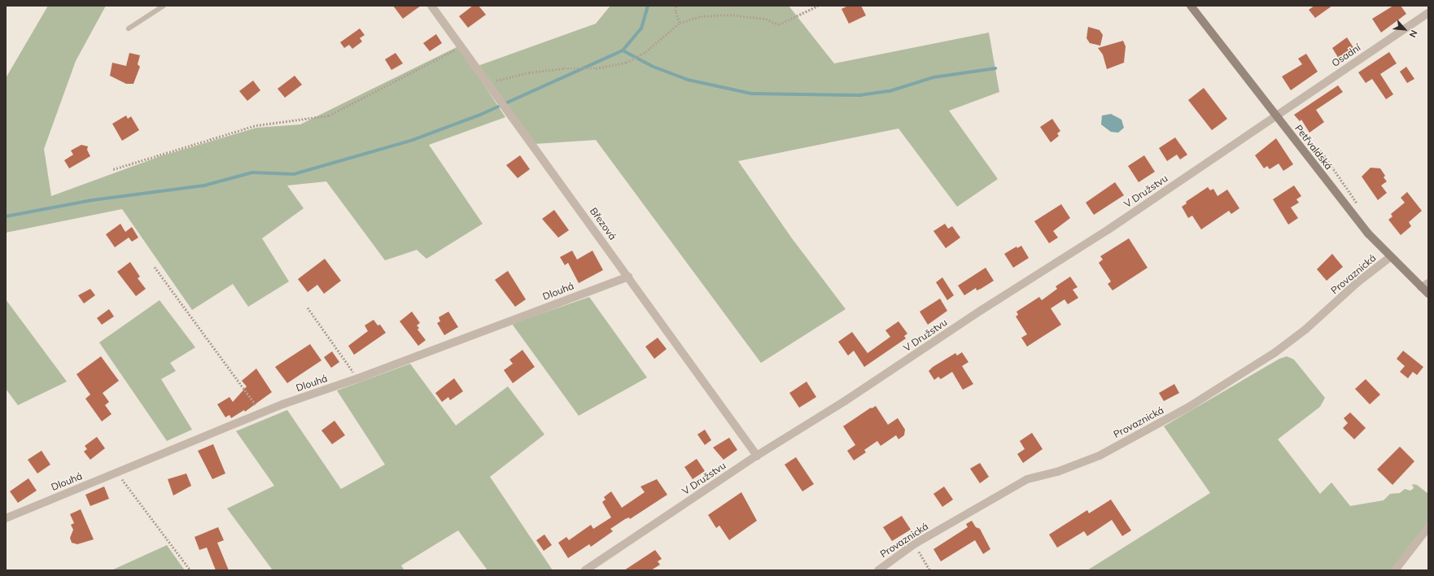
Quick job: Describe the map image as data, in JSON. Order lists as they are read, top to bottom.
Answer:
{
  "streets": {
    "main road": ["Petřvaldská"],
    "street": [
      "Osadní",
      "V Družstvu",
      "Březová",
      "Provaznická",
      "Dlouhá"
    ]
  },
  "crossings": [
    ["Osadní", "Petřvaldská"],
    ["Osadní", "V Družstvu"],
    ["Petřvaldská", "V Družstvu"],
    ["Petřvaldská", "Provaznická"],
    ["V Družstvu", "Březová"],
    ["Březová", "Dlouhá"]
  ],
  "north": "bottom right"
}
